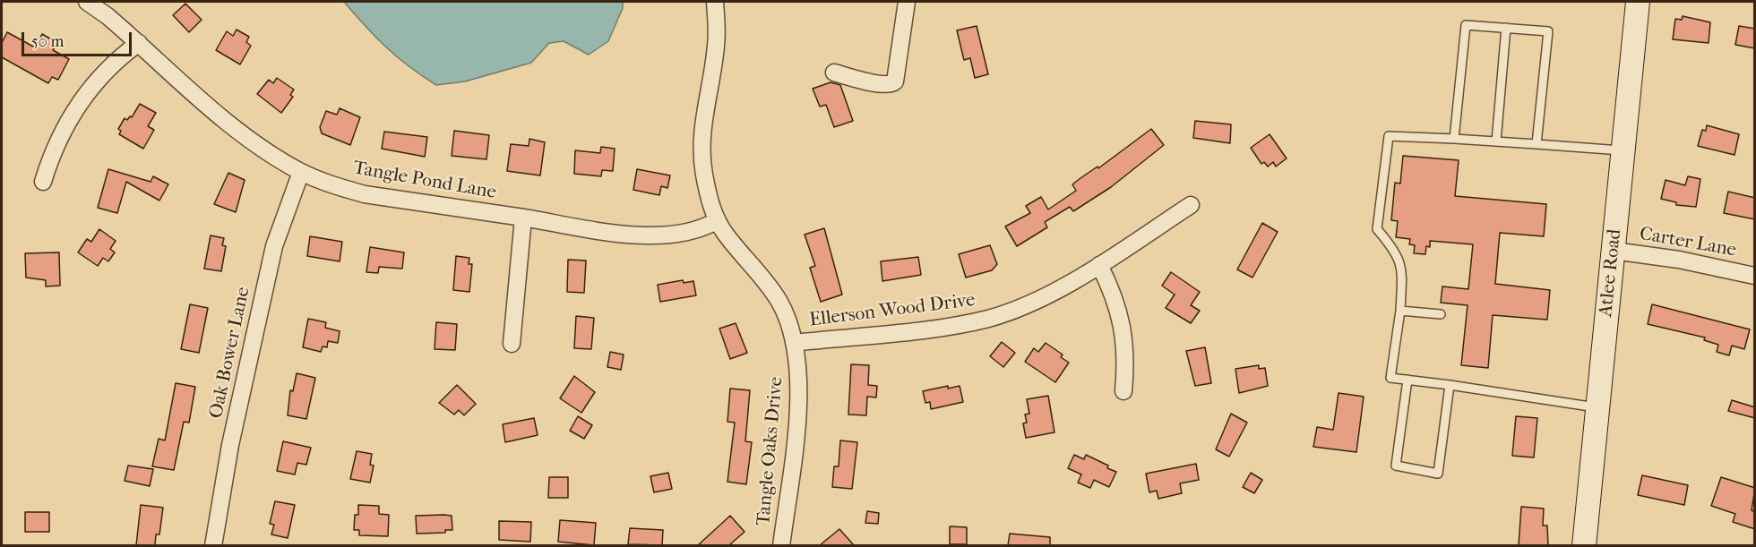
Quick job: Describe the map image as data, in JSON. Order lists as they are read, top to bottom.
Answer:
{
  "streets": {
    "main road": ["Atlee Road"],
    "street": [
      "Tangle Pond Lane",
      "Carter Lane",
      "Ellerson Wood Drive",
      "Oak Bower Lane",
      "Tangle Oaks Drive"
    ]
  },
  "crossings": [
    ["Tangle Pond Lane", "Oak Bower Lane"],
    ["Tangle Pond Lane", "Tangle Oaks Drive"],
    ["Carter Lane", "Atlee Road"],
    ["Ellerson Wood Drive", "Tangle Oaks Drive"]
  ],
  "scale_bar": "50 m"
}
